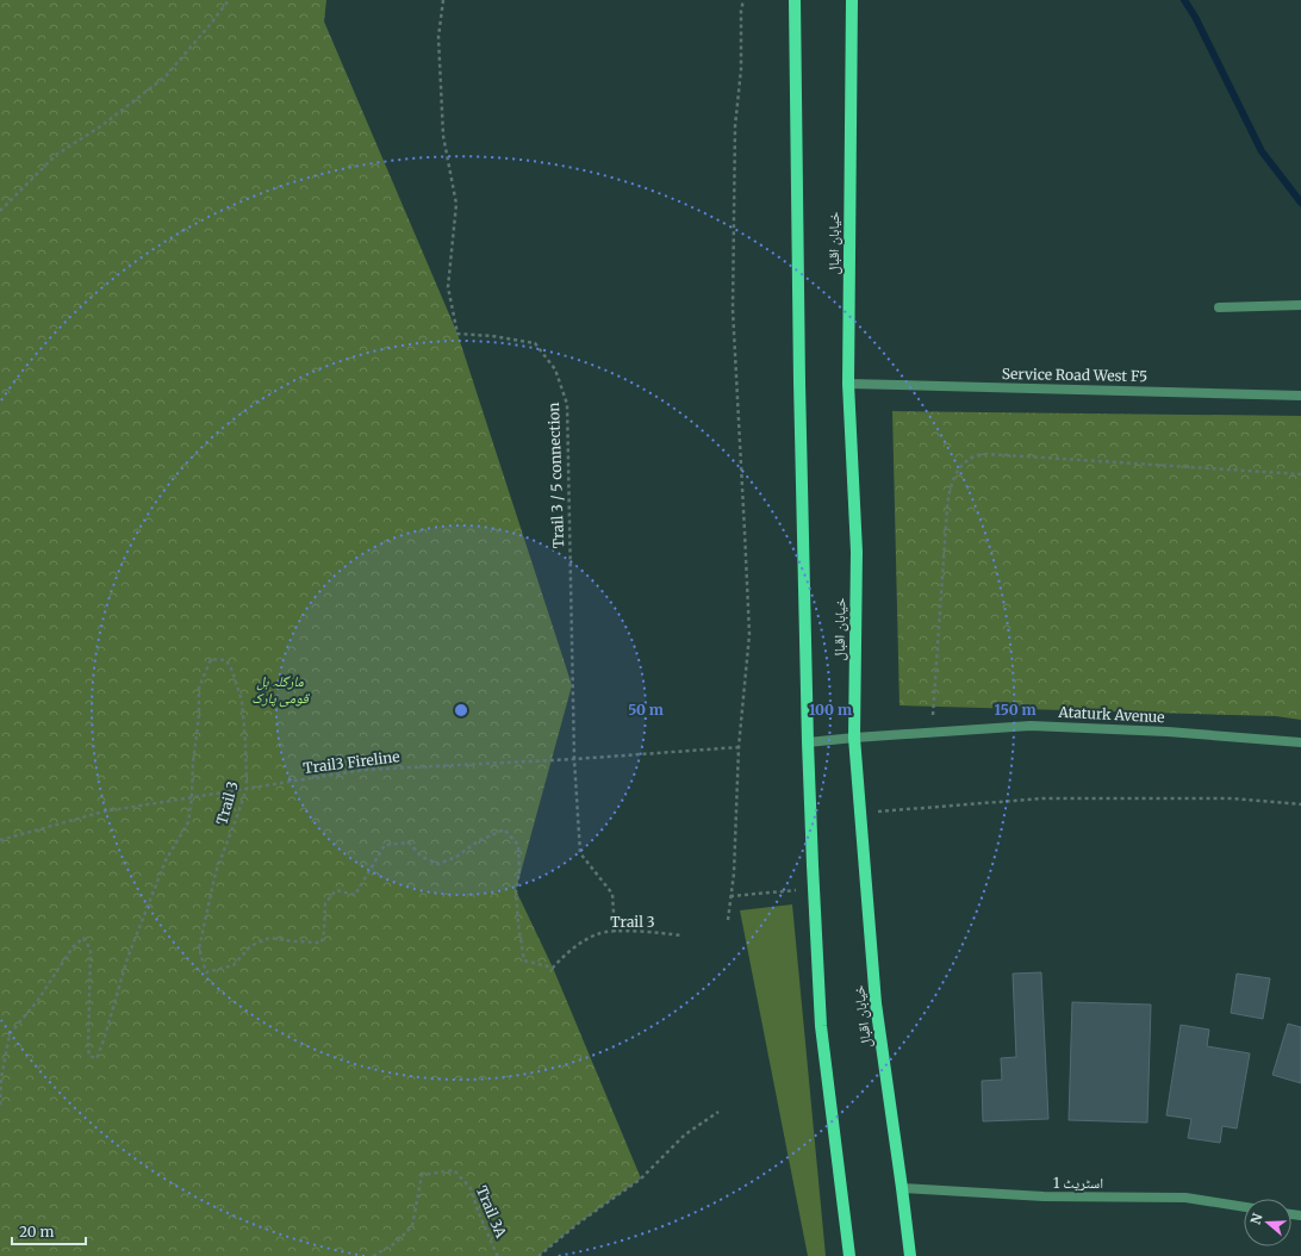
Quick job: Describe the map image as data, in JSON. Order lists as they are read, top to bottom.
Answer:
{
  "streets": {
    "main road": ["خیابان اقبال"],
    "street": ["Service Road West F5", "Ataturk Avenue", "اسٹریٹ 1"],
    "path": [
      "Trail 3 / 5 connection",
      "Trail3 Fireline",
      "Trail 3",
      "Trail 3A"
    ]
  },
  "crossings": [
    ["خیابان اقبال", "Service Road West F5"],
    ["خیابان اقبال", "Ataturk Avenue"],
    ["خیابان اقبال", "اسٹریٹ 1"],
    ["Trail 3 / 5 connection", "Trail3 Fireline"],
    ["Trail 3 / 5 connection", "Trail 3"],
    ["Trail3 Fireline", "Trail 3"]
  ],
  "parks": ["مارگلہ ہل قومی پارک"],
  "scale_bar": "20 m",
  "north": "left",
  "rings": ["50 m", "100 m", "150 m"]
}
